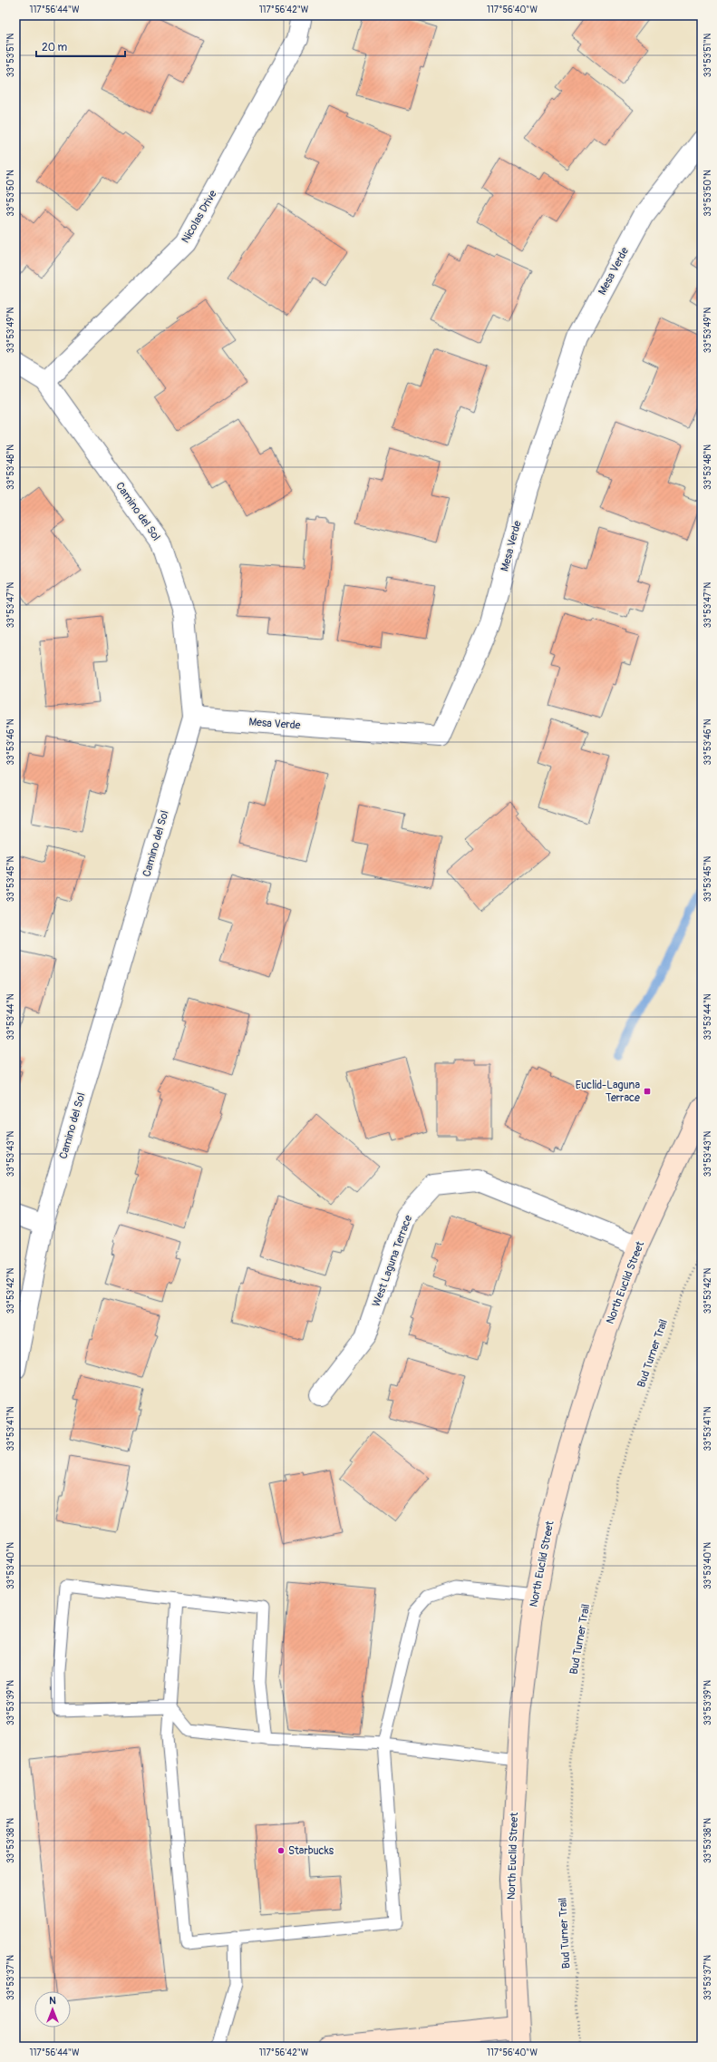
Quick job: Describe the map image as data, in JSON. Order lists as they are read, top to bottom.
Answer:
{
  "streets": {
    "main road": ["North Euclid Street"],
    "street": [
      "Nicolas Drive",
      "Mesa Verde",
      "Camino del Sol",
      "West Laguna Terrace"
    ],
    "path": ["Bud Turner Trail"]
  },
  "crossings": [
    ["Nicolas Drive", "Camino del Sol"],
    ["Mesa Verde", "Camino del Sol"],
    ["West Laguna Terrace", "North Euclid Street"]
  ],
  "places": {
    "transit": ["Euclid-Laguna Terrace"],
    "other": ["Starbucks"]
  },
  "scale_bar": "20 m",
  "north": "top",
  "coordinates": [
    "117°56'44\"W",
    "117°56'42\"W",
    "117°56'40\"W",
    "33°53'51\"N",
    "33°53'50\"N",
    "33°53'49\"N",
    "33°53'48\"N",
    "33°53'47\"N",
    "33°53'46\"N",
    "33°53'45\"N",
    "33°53'44\"N",
    "33°53'43\"N",
    "33°53'42\"N",
    "33°53'41\"N",
    "33°53'40\"N",
    "33°53'39\"N",
    "33°53'38\"N",
    "33°53'37\"N"
  ]
}
